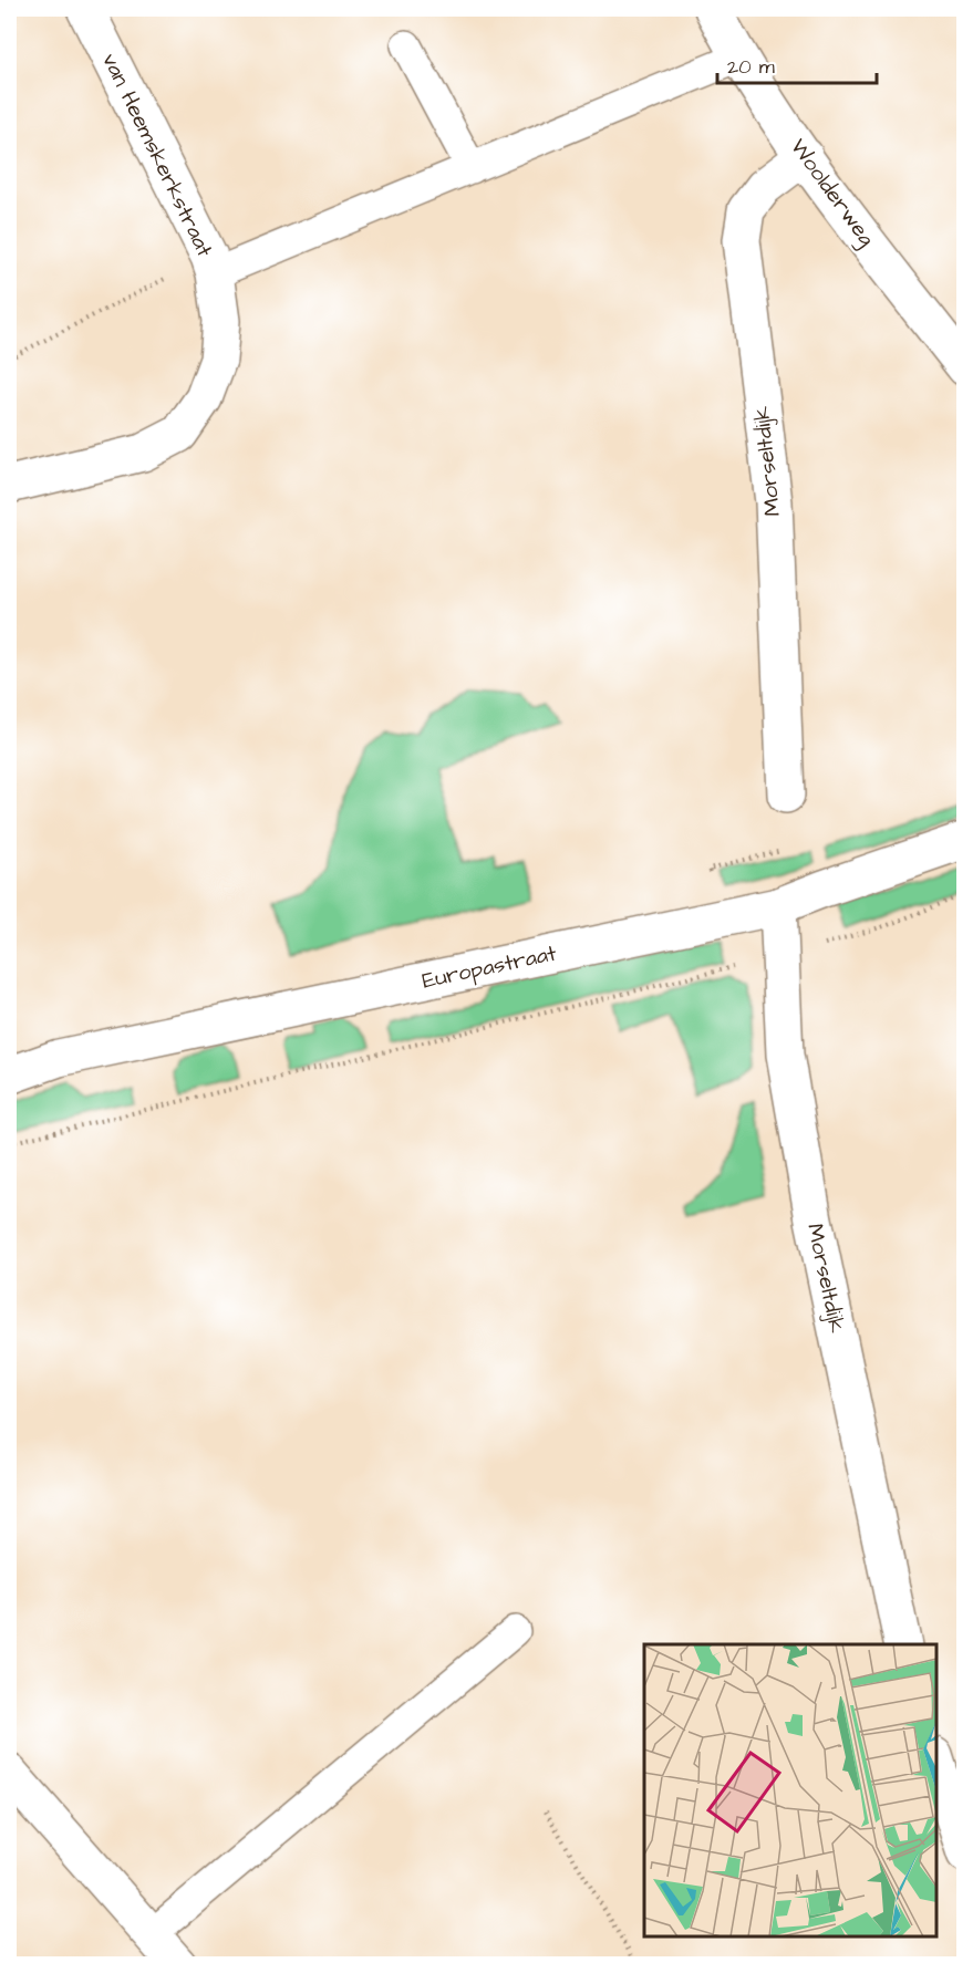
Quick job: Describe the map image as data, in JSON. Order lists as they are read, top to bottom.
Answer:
{
  "streets": {
    "street": [
      "van Heemskerkstraat",
      "Woolderweg",
      "Morseltdijk",
      "Europastraat"
    ]
  },
  "crossings": [
    ["Woolderweg", "Morseltdijk"],
    ["Morseltdijk", "Europastraat"]
  ],
  "scale_bar": "20 m"
}
